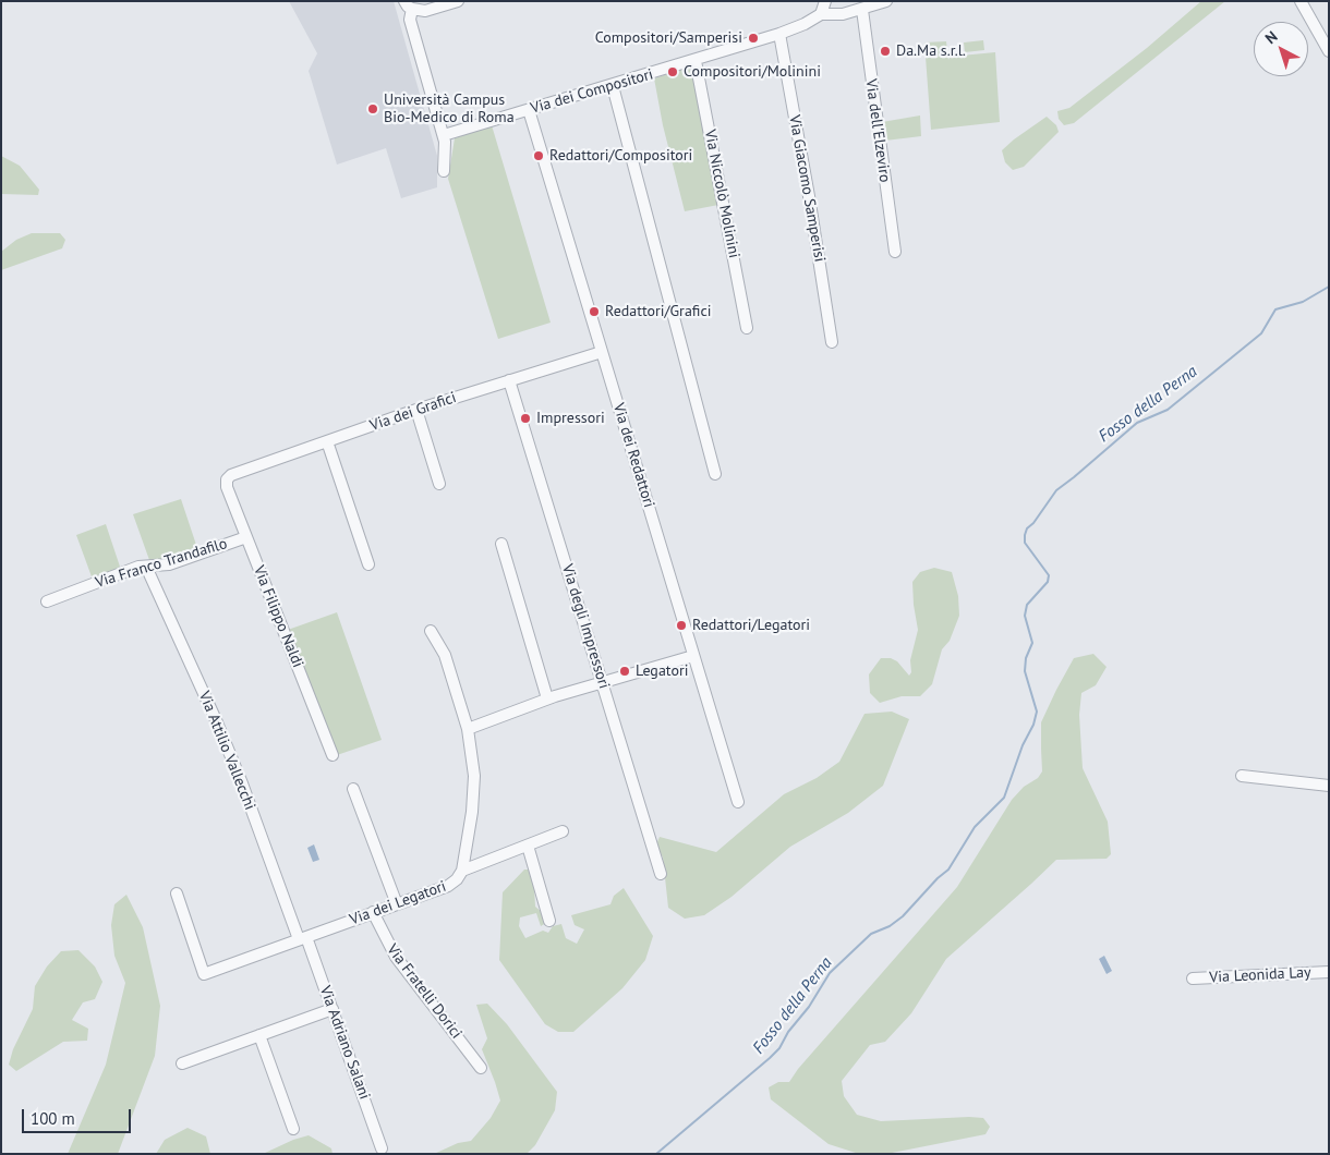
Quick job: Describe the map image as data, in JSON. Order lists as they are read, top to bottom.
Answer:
{
  "streets": {
    "street": [
      "Via dei Compositori",
      "Via dell'Elzeviro",
      "Via Giacomo Samperisi",
      "Via Niccolò Molinini",
      "Via dei Grafici",
      "Via dei Redattori",
      "Via Franco Trandafilo",
      "Via Filippo Naldi",
      "Via degli Impressori",
      "Via Attilio Vallecchi",
      "Via dei Legatori",
      "Via Leonida Lay",
      "Via Fratelli Dorici",
      "Via Adriano Salani"
    ]
  },
  "crossings": [
    ["Via dei Compositori", "Via dell'Elzeviro"],
    ["Via dei Compositori", "Via Giacomo Samperisi"],
    ["Via dei Compositori", "Via Niccolò Molinini"],
    ["Via dei Compositori", "Via dei Redattori"],
    ["Via dei Grafici", "Via dei Redattori"],
    ["Via dei Grafici", "Via Filippo Naldi"],
    ["Via dei Grafici", "Via degli Impressori"],
    ["Via Franco Trandafilo", "Via Filippo Naldi"],
    ["Via Franco Trandafilo", "Via Attilio Vallecchi"],
    ["Via Attilio Vallecchi", "Via dei Legatori"],
    ["Via Attilio Vallecchi", "Via Adriano Salani"],
    ["Via dei Legatori", "Via Fratelli Dorici"],
    ["Via dei Legatori", "Via Adriano Salani"]
  ],
  "water": ["Fosso della Perna"],
  "places": [
    "Compositori/Samperisi",
    "Da.Ma s.r.l.",
    "Compositori/Molinini",
    "Università Campus Bio-Medico di Roma",
    "Redattori/Compositori",
    "Redattori/Grafici",
    "Impressori",
    "Redattori/Legatori",
    "Legatori"
  ],
  "scale_bar": "100 m",
  "north": "top left"
}
